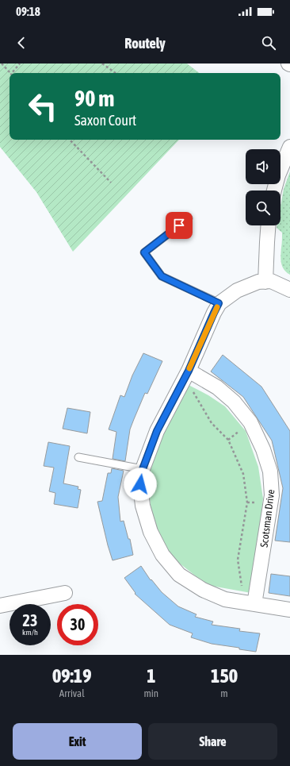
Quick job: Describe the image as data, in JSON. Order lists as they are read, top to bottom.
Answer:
{
  "streets": {
    "street": ["Scotsman Drive"]
  },
  "page": {
    "status": "09:18",
    "header": "Routely",
    "turn": ["90 m", "Saxon Court"],
    "speed": "23 km/h",
    "limit": "30",
    "eta": [
      "09:19",
      "Arrival",
      "1",
      "min",
      "150",
      "m"
    ],
    "buttons": ["Exit", "Share"]
  }
}
